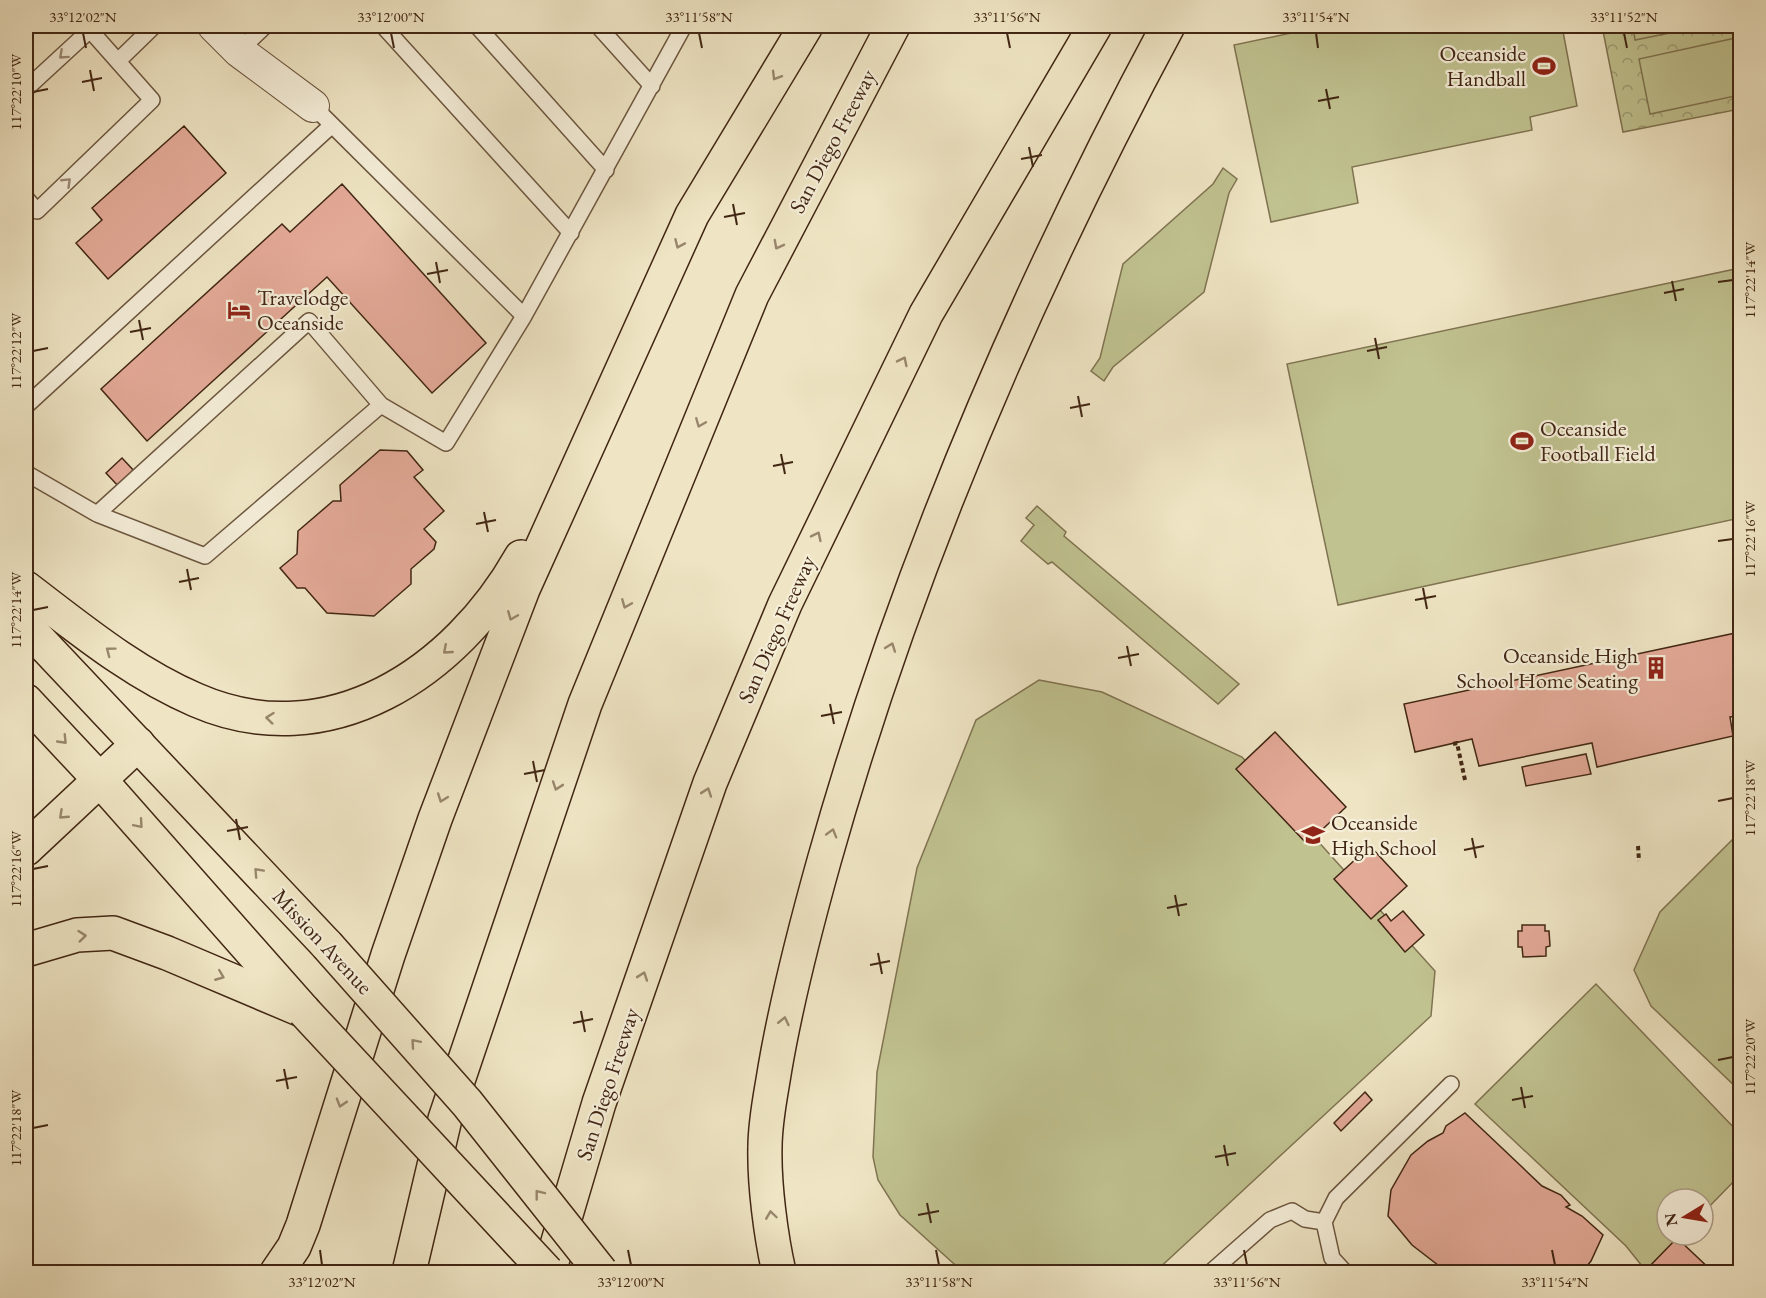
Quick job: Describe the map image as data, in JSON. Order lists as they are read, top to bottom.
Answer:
{
  "streets": {
    "main road": ["San Diego Freeway", "Mission Avenue"]
  },
  "places": {
    "sports": ["Oceanside Handball", "Oceanside Football Field"],
    "hotel": ["Travelodge Oceanside"],
    "building": ["Oceanside High School Home Seating"],
    "school or university": ["Oceanside High School"]
  },
  "north": "left",
  "coordinates": [
    "33°12'02\"N",
    "33°12'00\"N",
    "33°11'58\"N",
    "33°11'56\"N",
    "33°11'54\"N",
    "33°11'52\"N",
    "117°22'10\"W",
    "117°22'14\"W",
    "117°22'12\"W",
    "117°22'16\"W",
    "117°22'18\"W",
    "117°22'20\"W"
  ]
}
